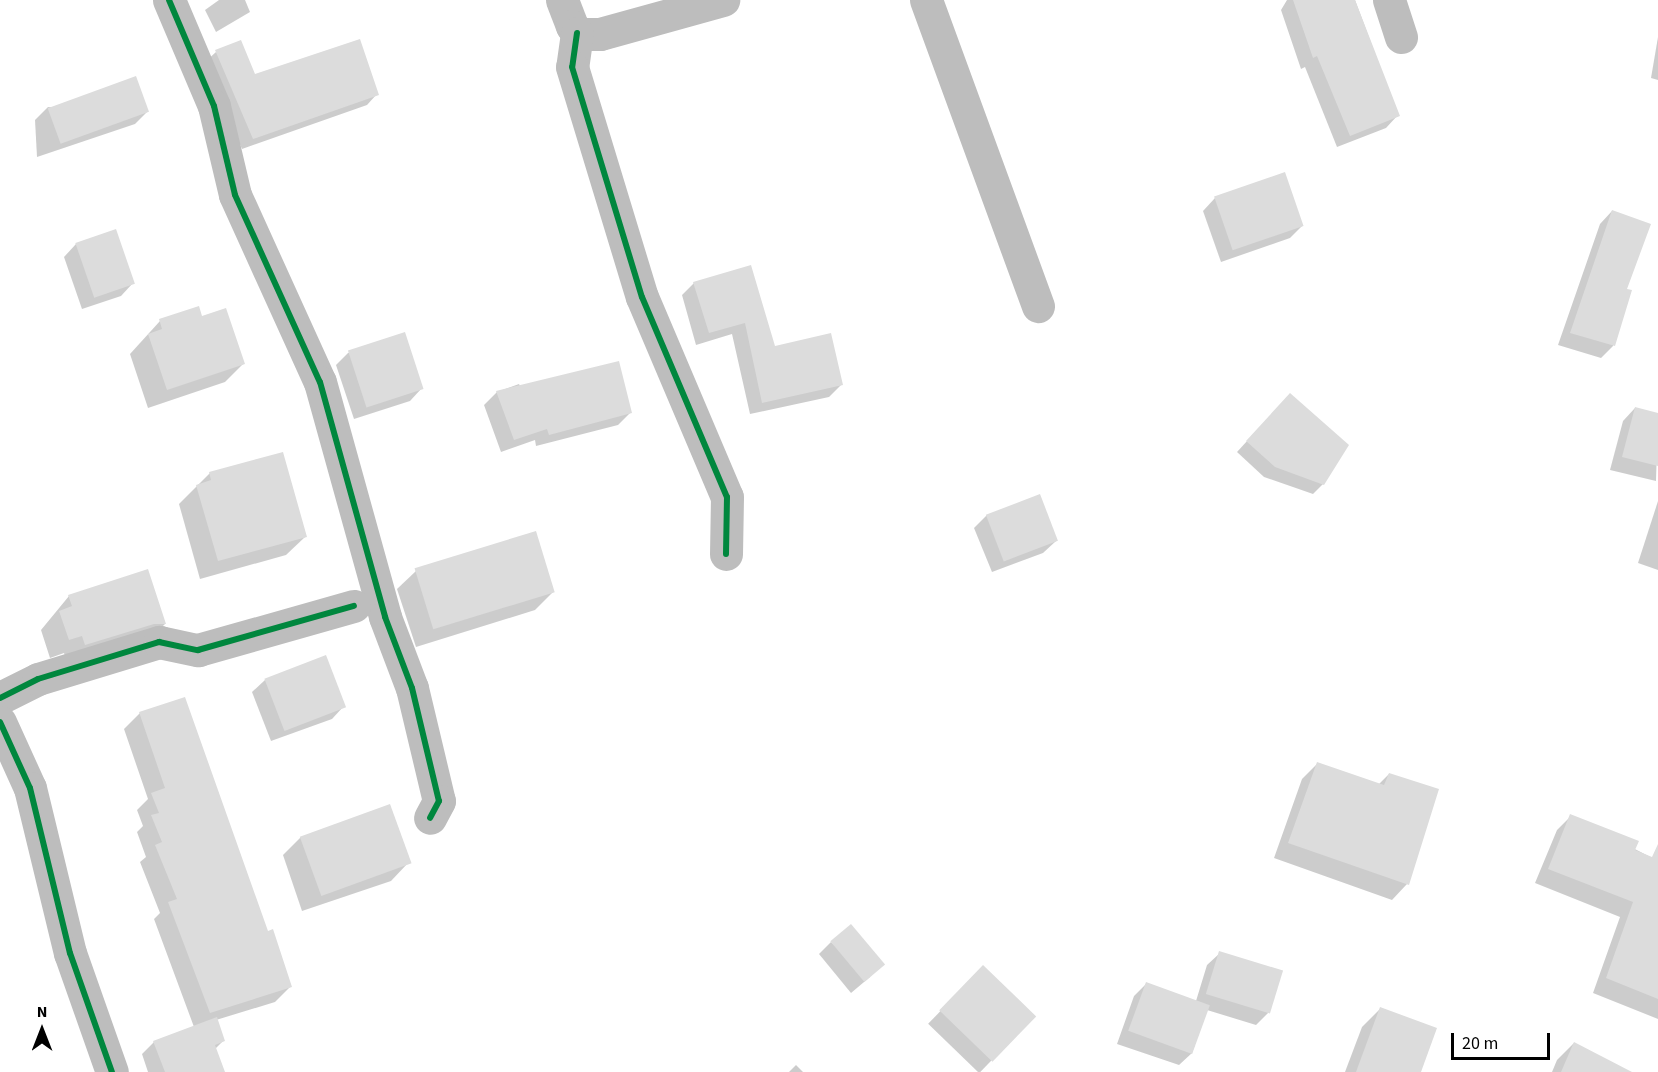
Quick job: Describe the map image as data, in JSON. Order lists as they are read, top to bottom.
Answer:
{
  "scale_bar": "20 m",
  "north": "top"
}
